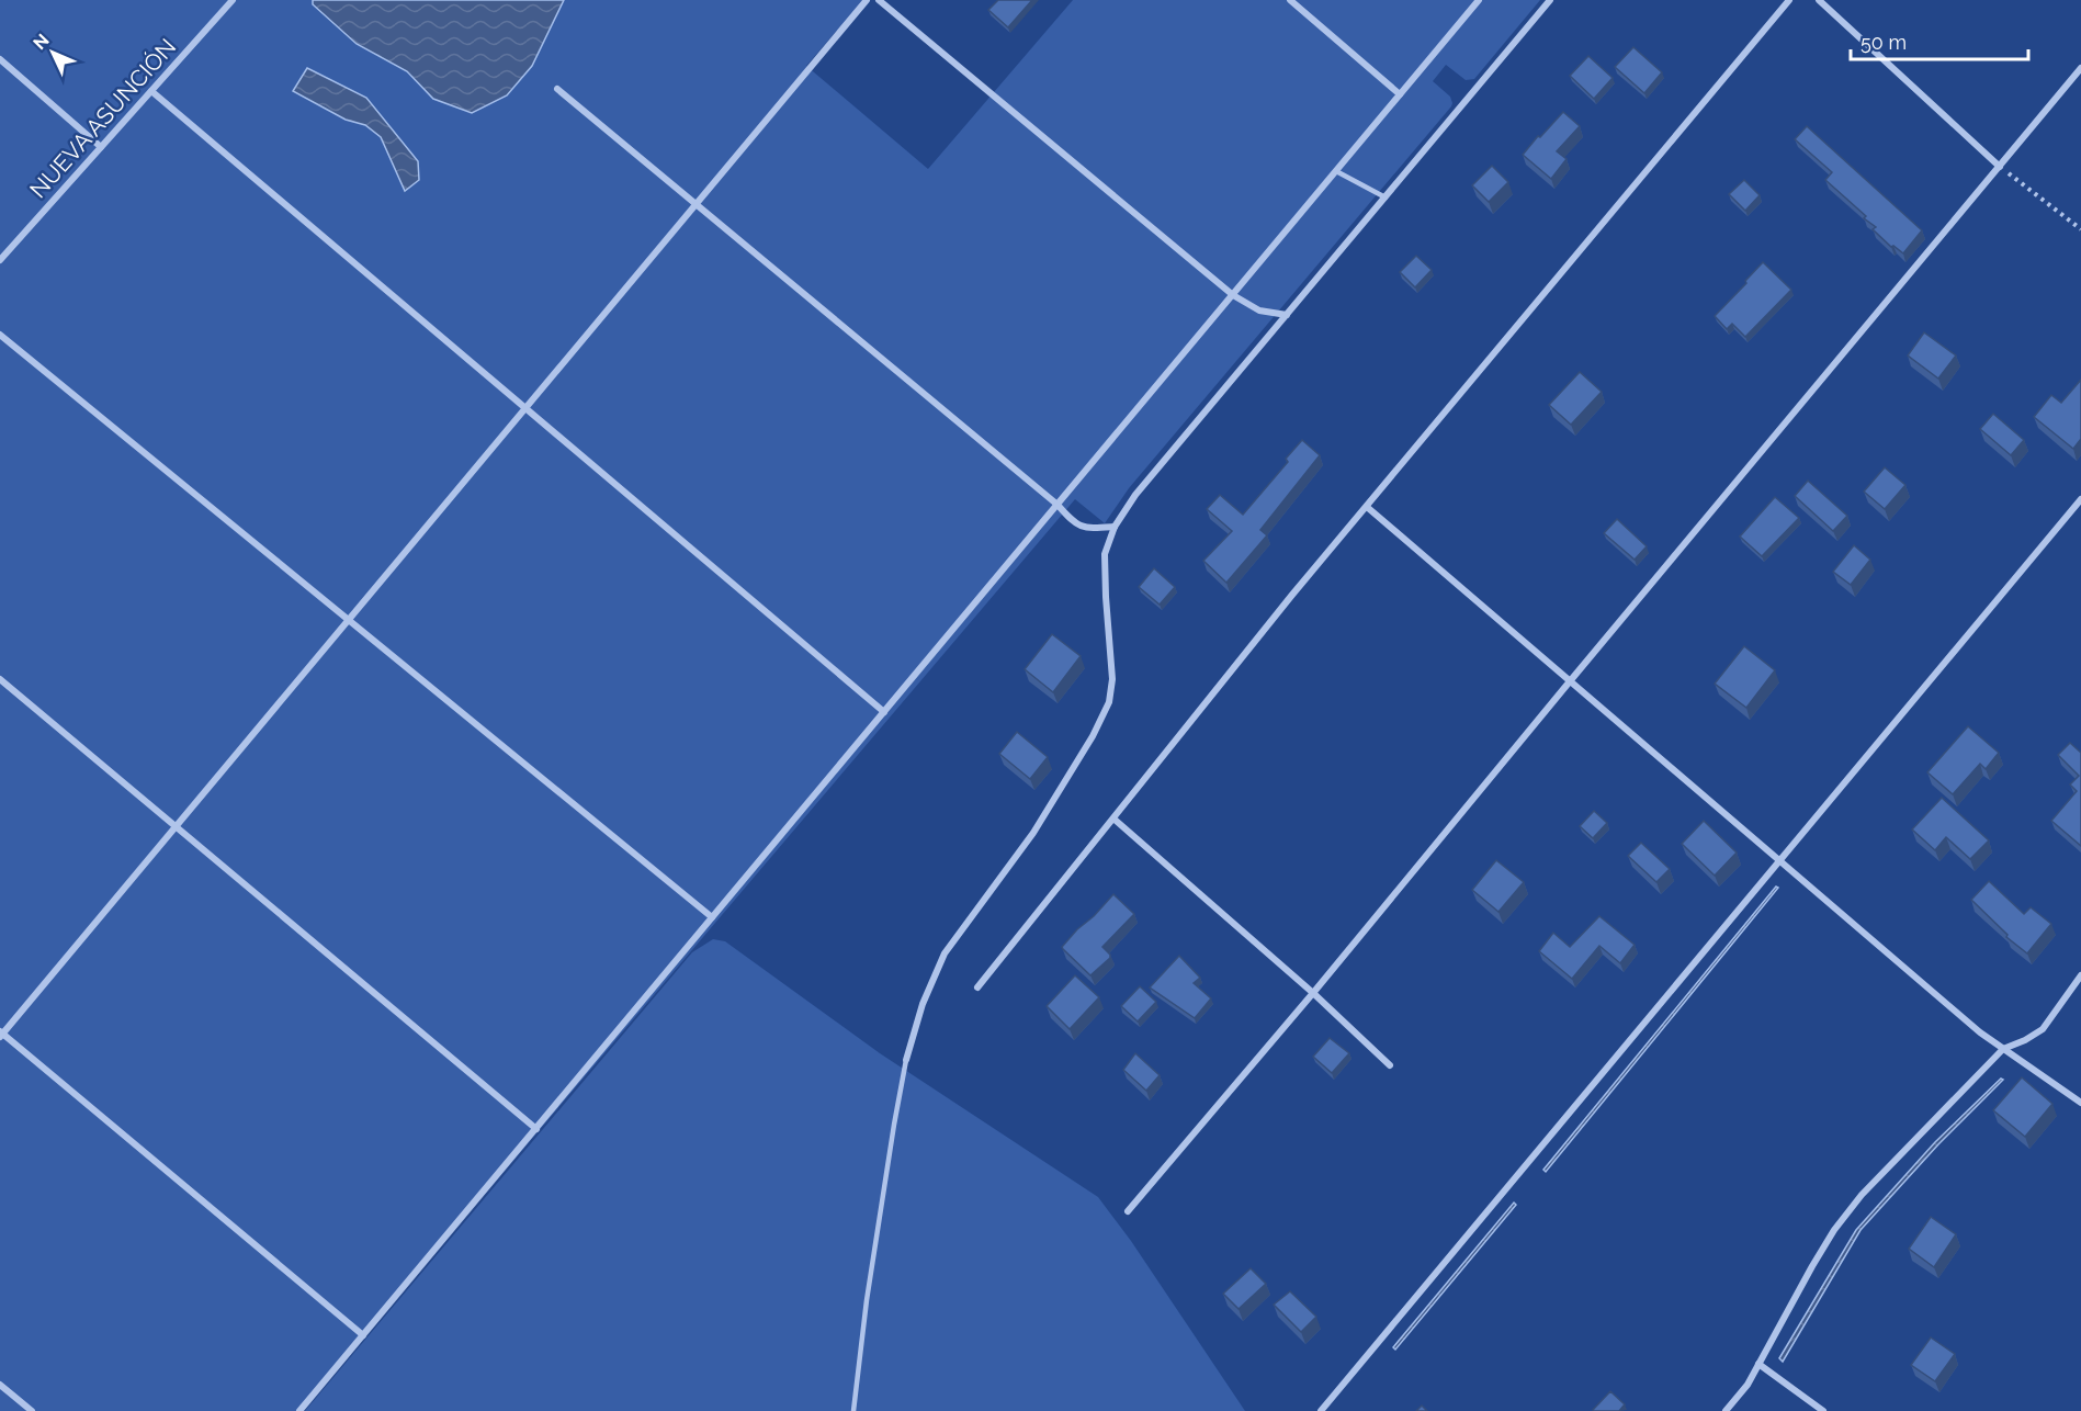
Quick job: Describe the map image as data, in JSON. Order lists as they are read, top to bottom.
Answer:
{
  "streets": {
    "street": ["NUEVA ASUNCIÓN"]
  },
  "scale_bar": "50 m",
  "north": "top left"
}
